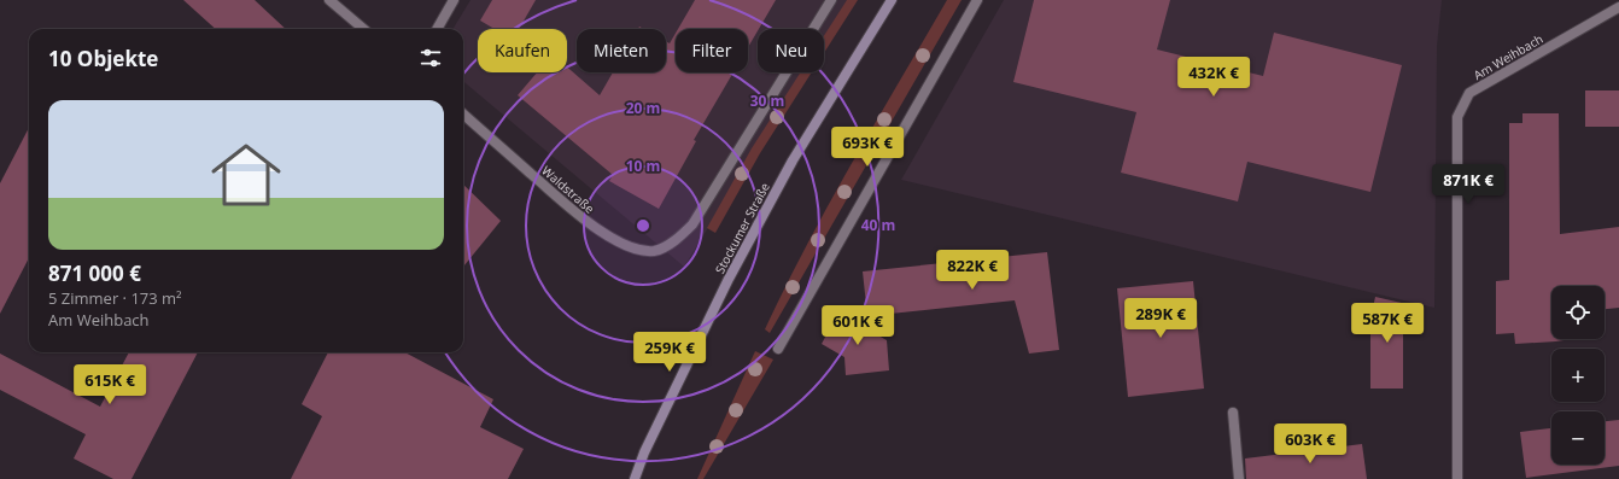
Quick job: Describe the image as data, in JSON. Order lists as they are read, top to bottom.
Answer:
{
  "streets": {
    "main road": ["Stockumer Straße"],
    "street": ["Am Weihbach", "Waldstraße"]
  },
  "page": {
    "chip": [
      "Kaufen",
      "Mieten",
      "Filter",
      "Neu"
    ],
    "heading": "10 Objekte",
    "price": [
      "432K €",
      "693K €",
      "871K €",
      "822K €",
      "289K €",
      "587K €",
      "601K €",
      "259K €",
      "615K €",
      "603K €"
    ],
    "list": [
      {
        "name": "871 000 €",
        "note": "5 Zimmer · 173 m² · Am Weihbach"
      }
    ],
    "map_buttons": ["+", "−"]
  },
  "rings": [
    "30 m",
    "20 m",
    "10 m",
    "40 m"
  ]
}
